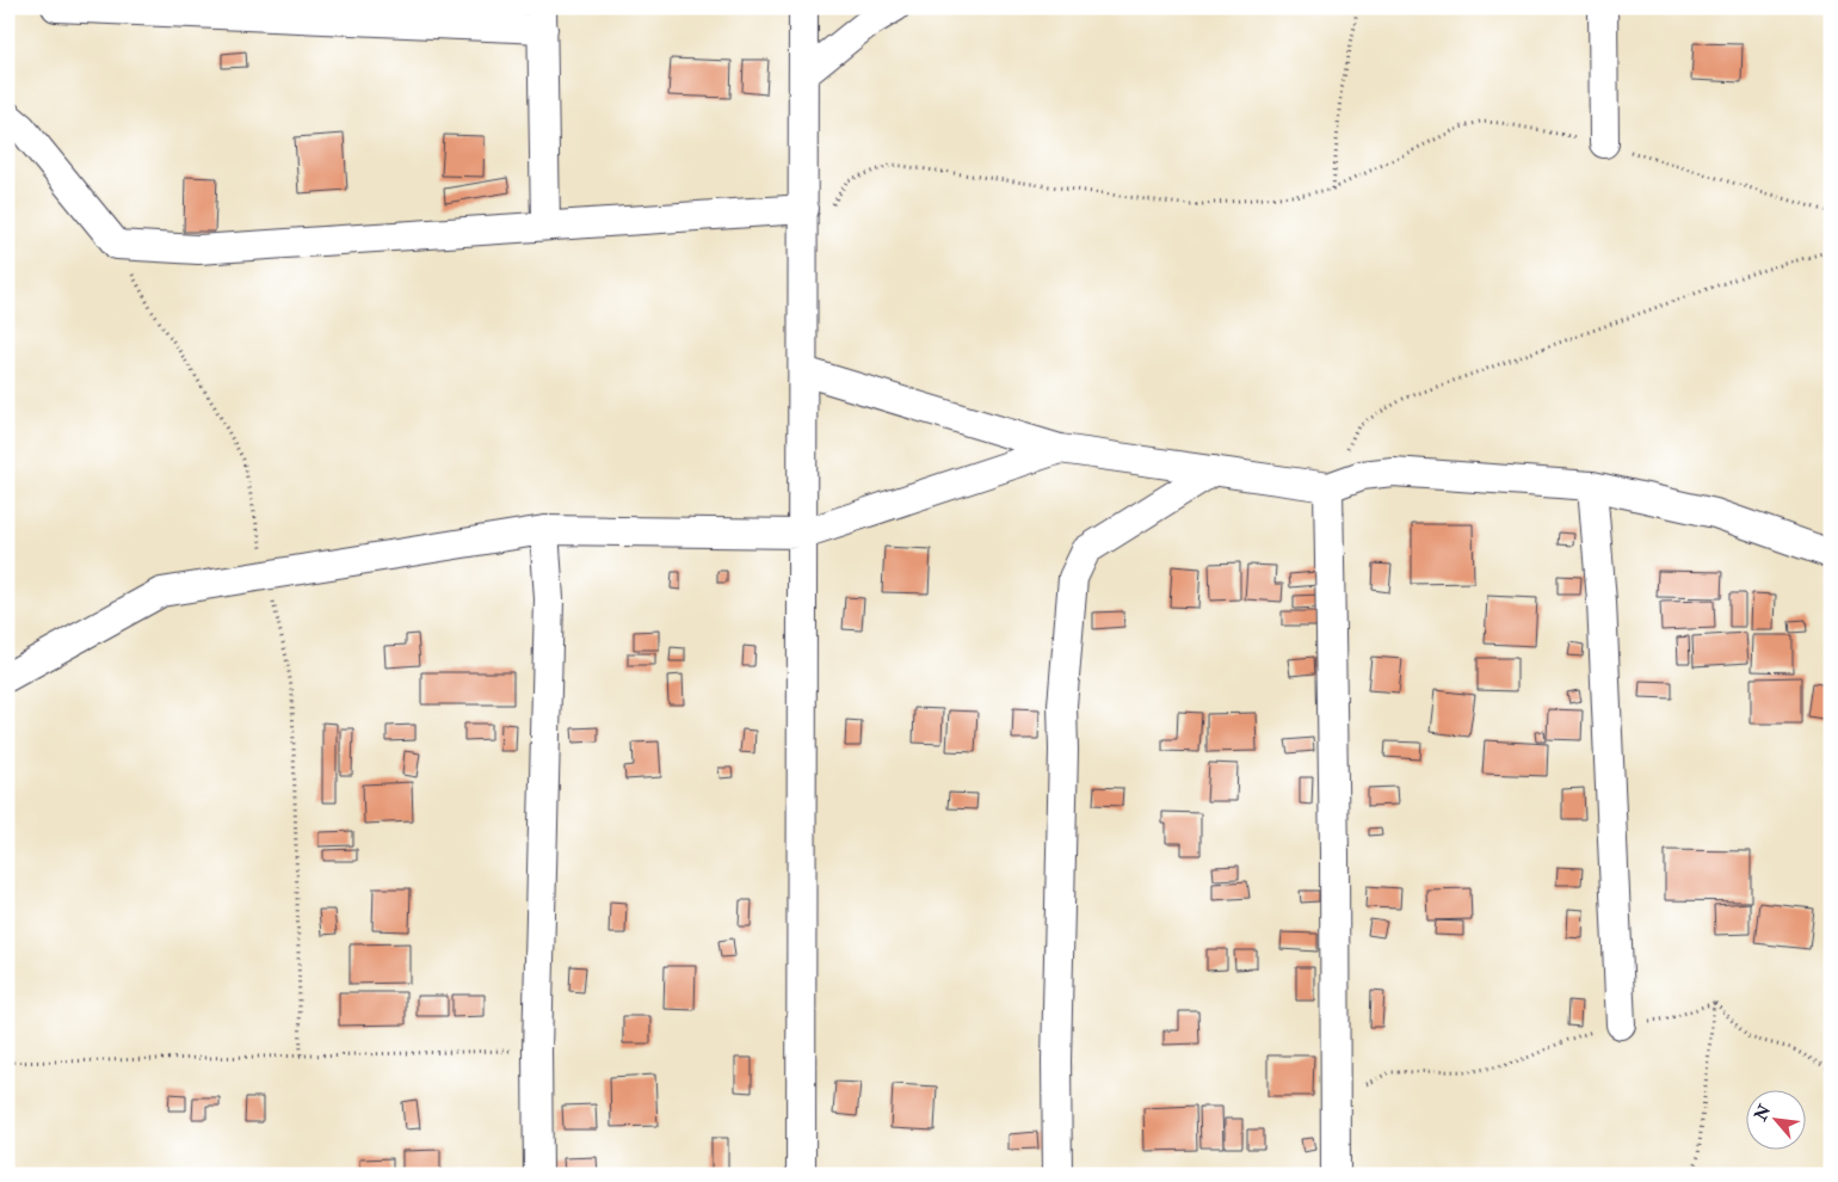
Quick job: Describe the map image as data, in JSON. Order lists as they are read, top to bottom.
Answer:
{
  "north": "top left"
}
